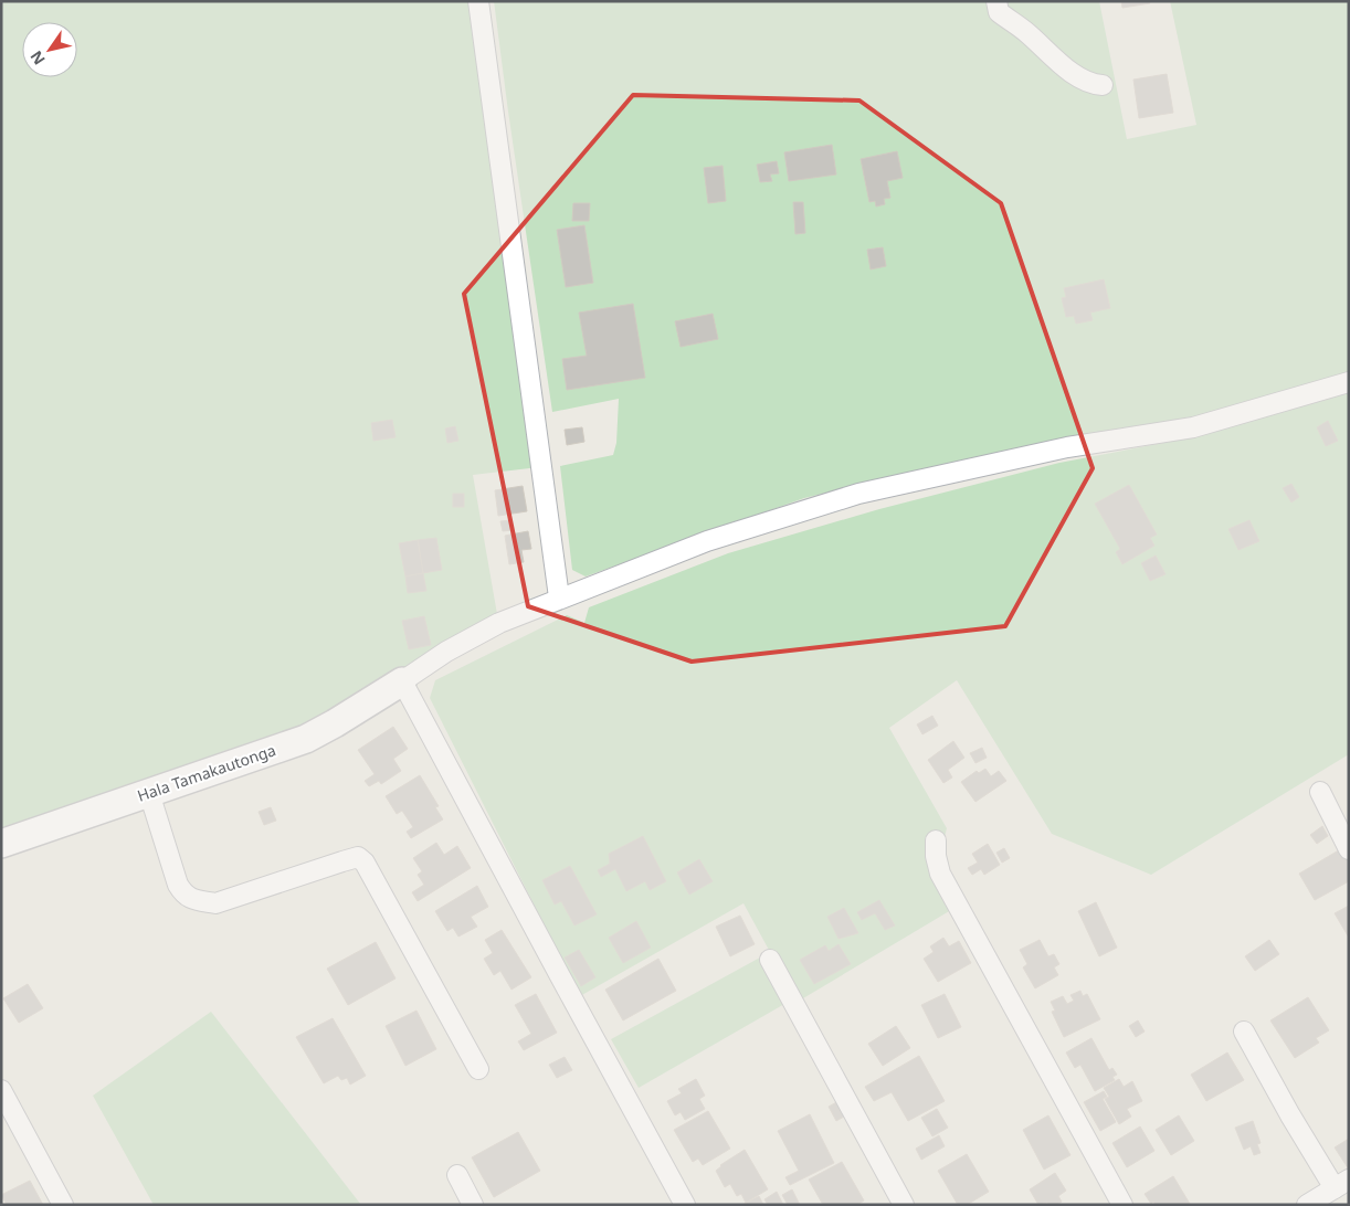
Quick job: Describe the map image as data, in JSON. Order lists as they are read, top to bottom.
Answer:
{
  "streets": {
    "street": ["Hala Tamakautonga"]
  },
  "north": "bottom left"
}
